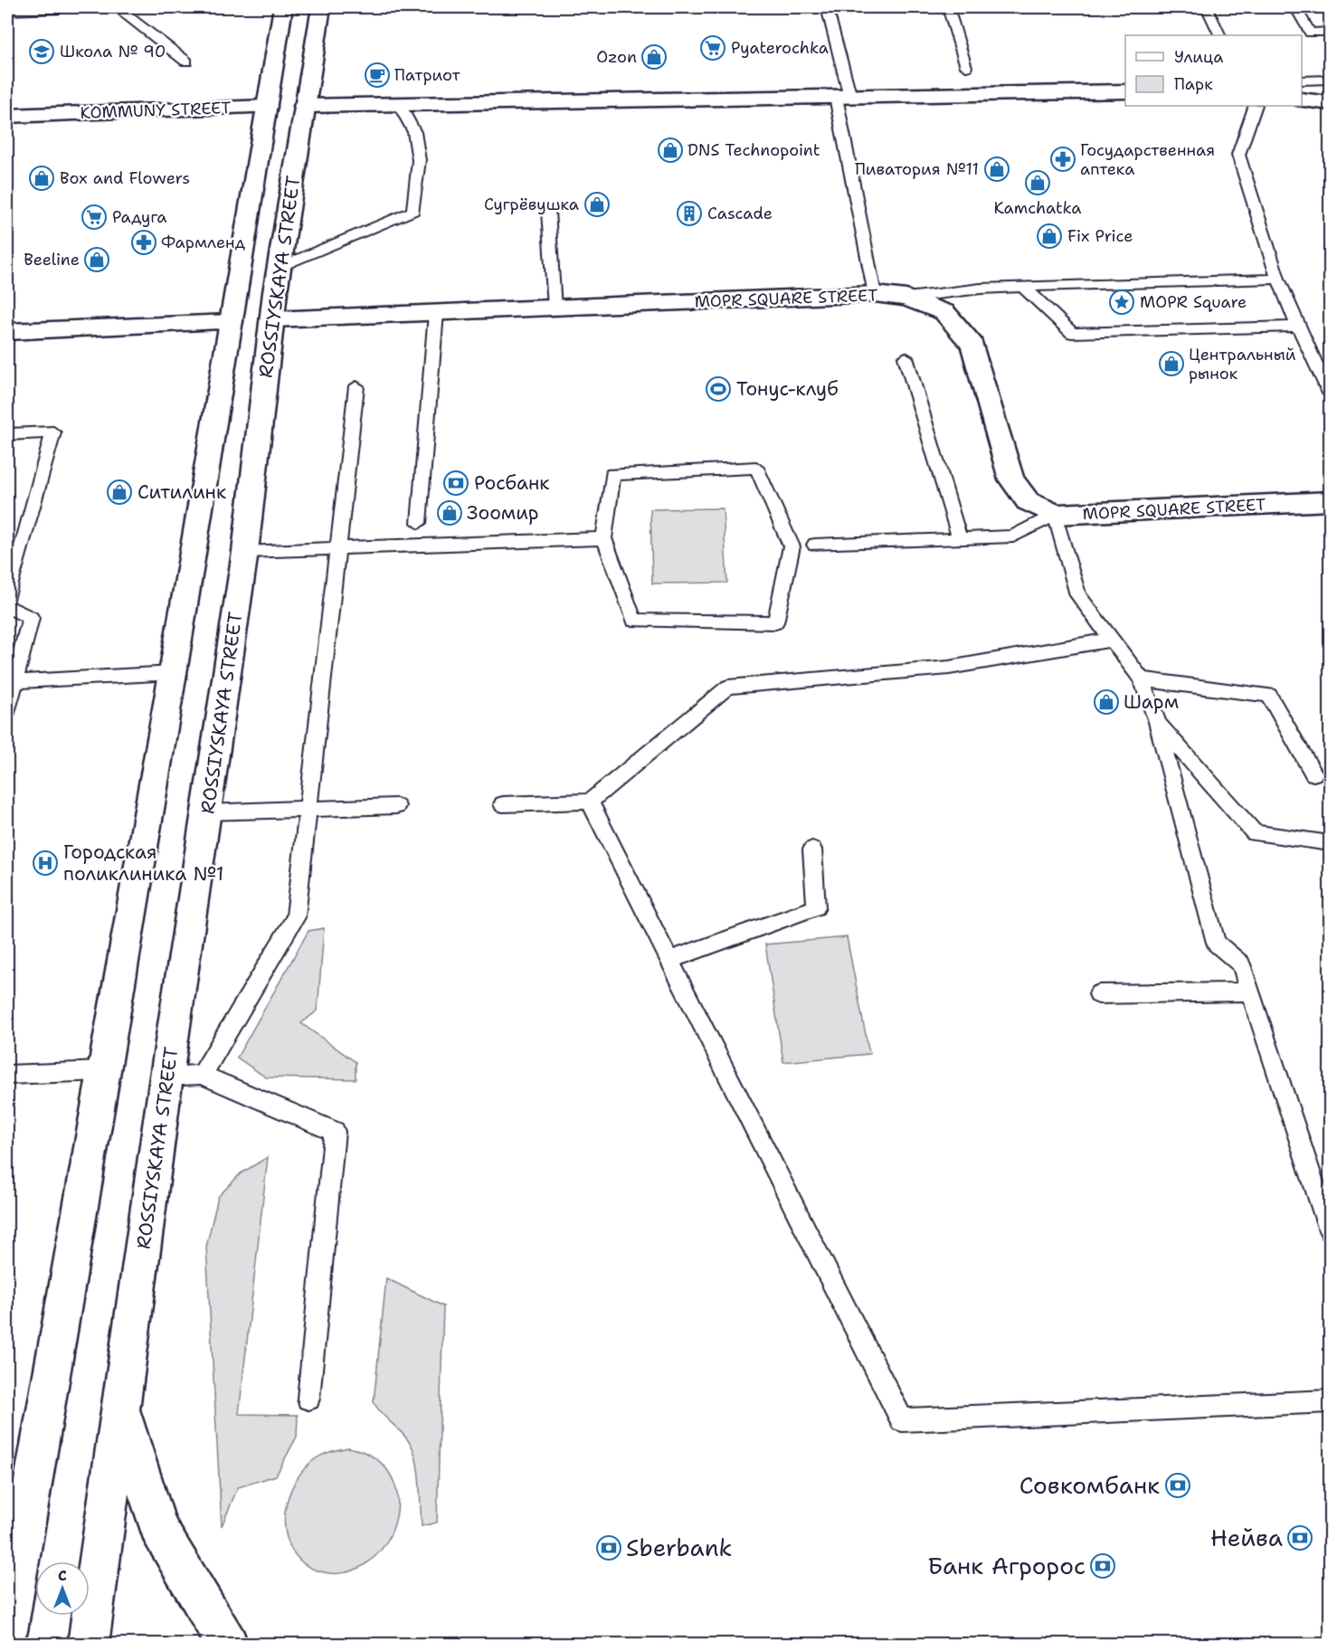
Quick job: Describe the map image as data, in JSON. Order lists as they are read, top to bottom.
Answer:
{
  "streets": {
    "main road": ["KOMMUNY STREET", "ROSSIYSKAYA STREET", "MOPR SQUARE STREET"]
  },
  "crossings": [
    ["KOMMUNY STREET", "ROSSIYSKAYA STREET"],
    ["ROSSIYSKAYA STREET", "MOPR SQUARE STREET"]
  ],
  "places": {
    "supermarket": ["Pyaterochka", "Радуга"],
    "school or university": ["Школа № 90"],
    "shop": [
      "Ozon",
      "DNS Technopoint",
      "Пиватория №11",
      "Box and Flowers",
      "Kamchatka",
      "Сугрёвушка",
      "Fix Price",
      "Beeline",
      "Центральный рынок",
      "Ситилинк",
      "Зоомир",
      "Шарм"
    ],
    "cafe": ["Патриот"],
    "pharmacy": ["Государственная аптека", "Фармленд"],
    "building": ["Cascade"],
    "place": ["MOPR Square"],
    "sports": ["Тонус-клуб"],
    "bank": [
      "Росбанк",
      "Совкомбанк",
      "Нейва",
      "Sberbank",
      "Банк Агророс"
    ],
    "hospital": ["Городская поликлиника №1"]
  },
  "legend": ["Улица", "Парк"],
  "north": "top"
}
